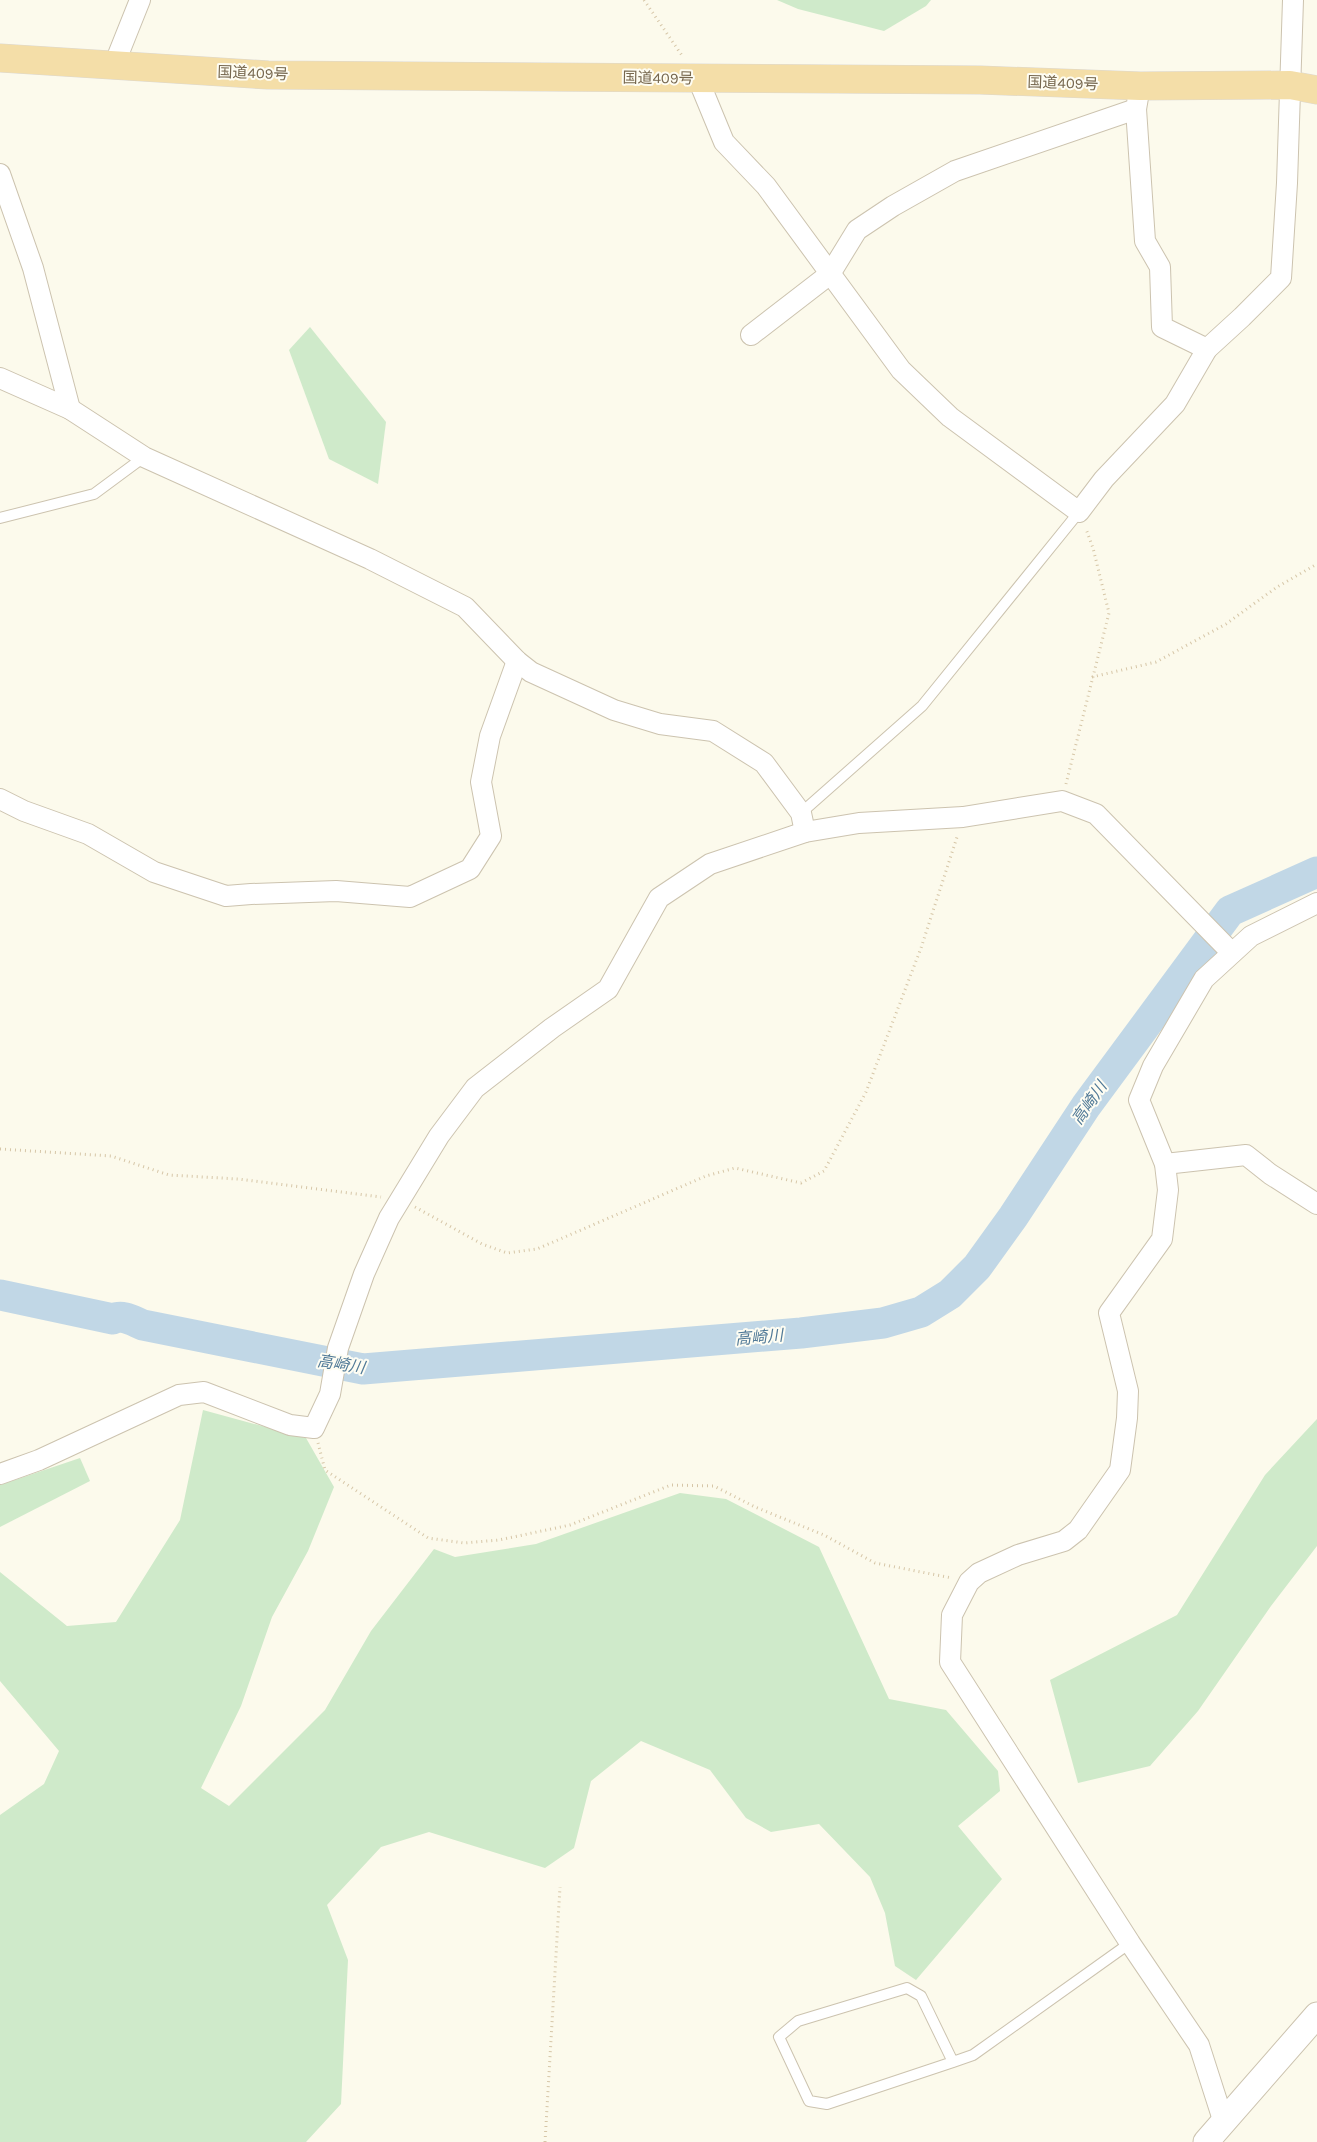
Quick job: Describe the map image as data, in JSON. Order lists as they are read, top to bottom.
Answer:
{
  "streets": {
    "highway": ["国道409号"]
  },
  "water": ["高崎川"]
}
